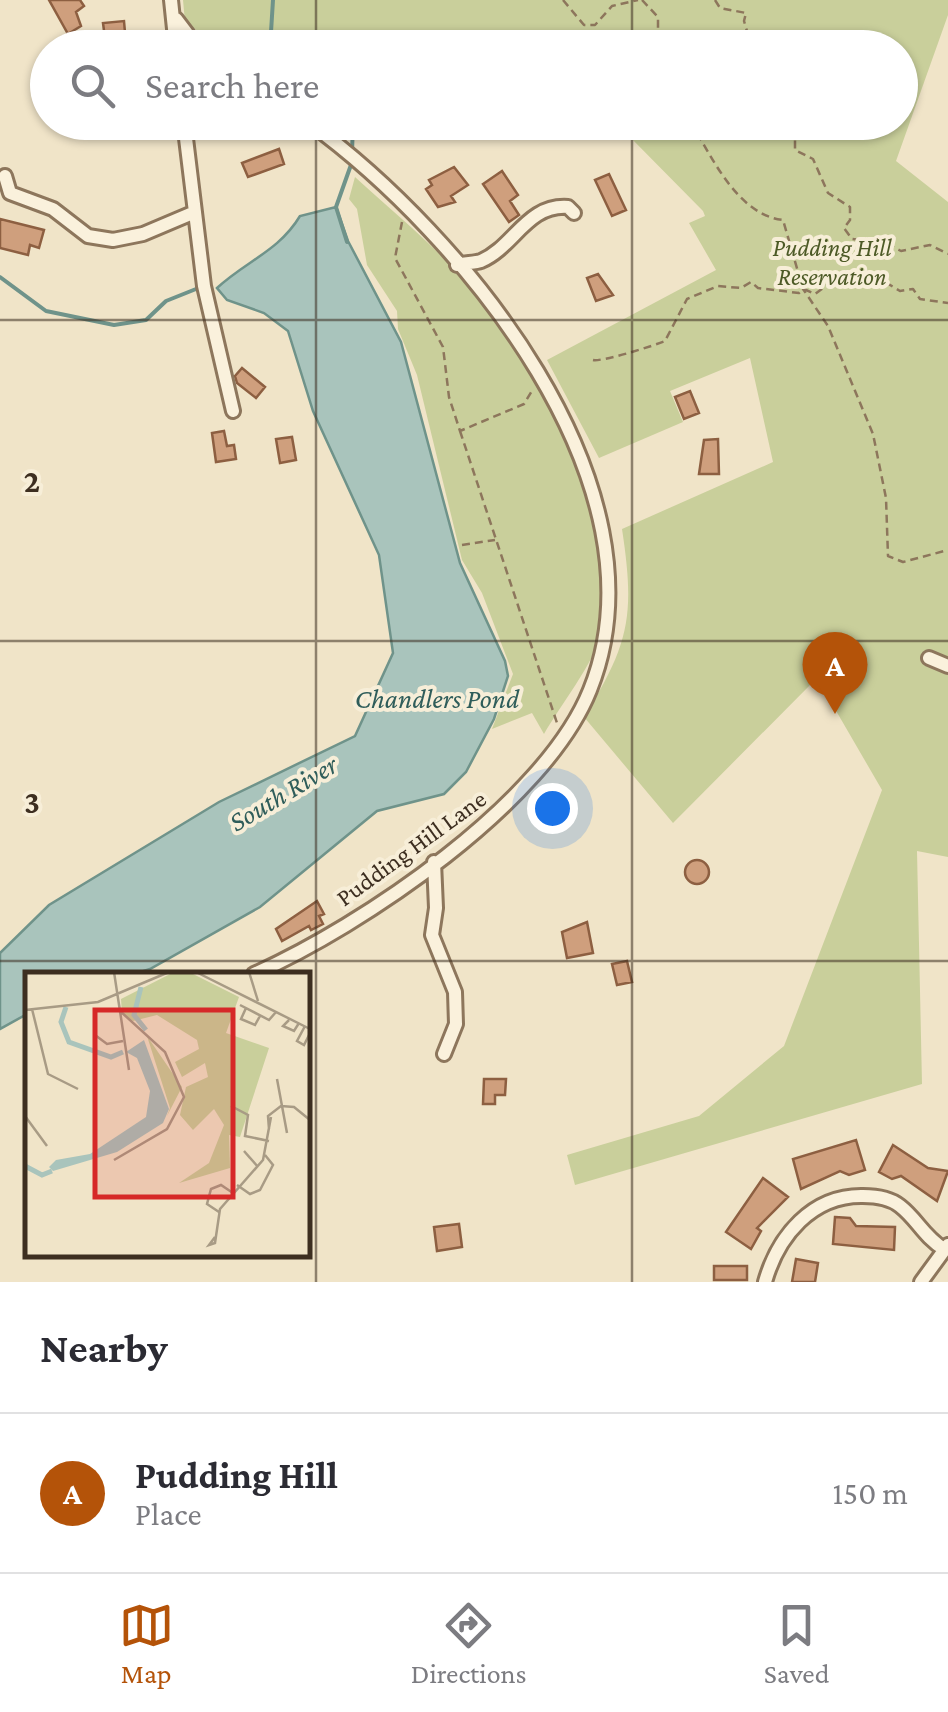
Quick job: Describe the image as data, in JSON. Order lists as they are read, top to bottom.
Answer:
{
  "streets": {
    "street": ["Pudding Hill Lane"]
  },
  "water": ["Chandlers Pond", "South River"],
  "parks": ["Pudding Hill Reservation"],
  "page": {
    "search": "Search here",
    "pins": "A",
    "heading": "Nearby",
    "list": [
      {
        "mark": "A",
        "name": "Pudding Hill",
        "note": "Place",
        "value": "150 m"
      }
    ],
    "nav": ["Map", "Directions", "Saved"]
  },
  "grid": {
    "rows": ["2", "3"]
  }
}
